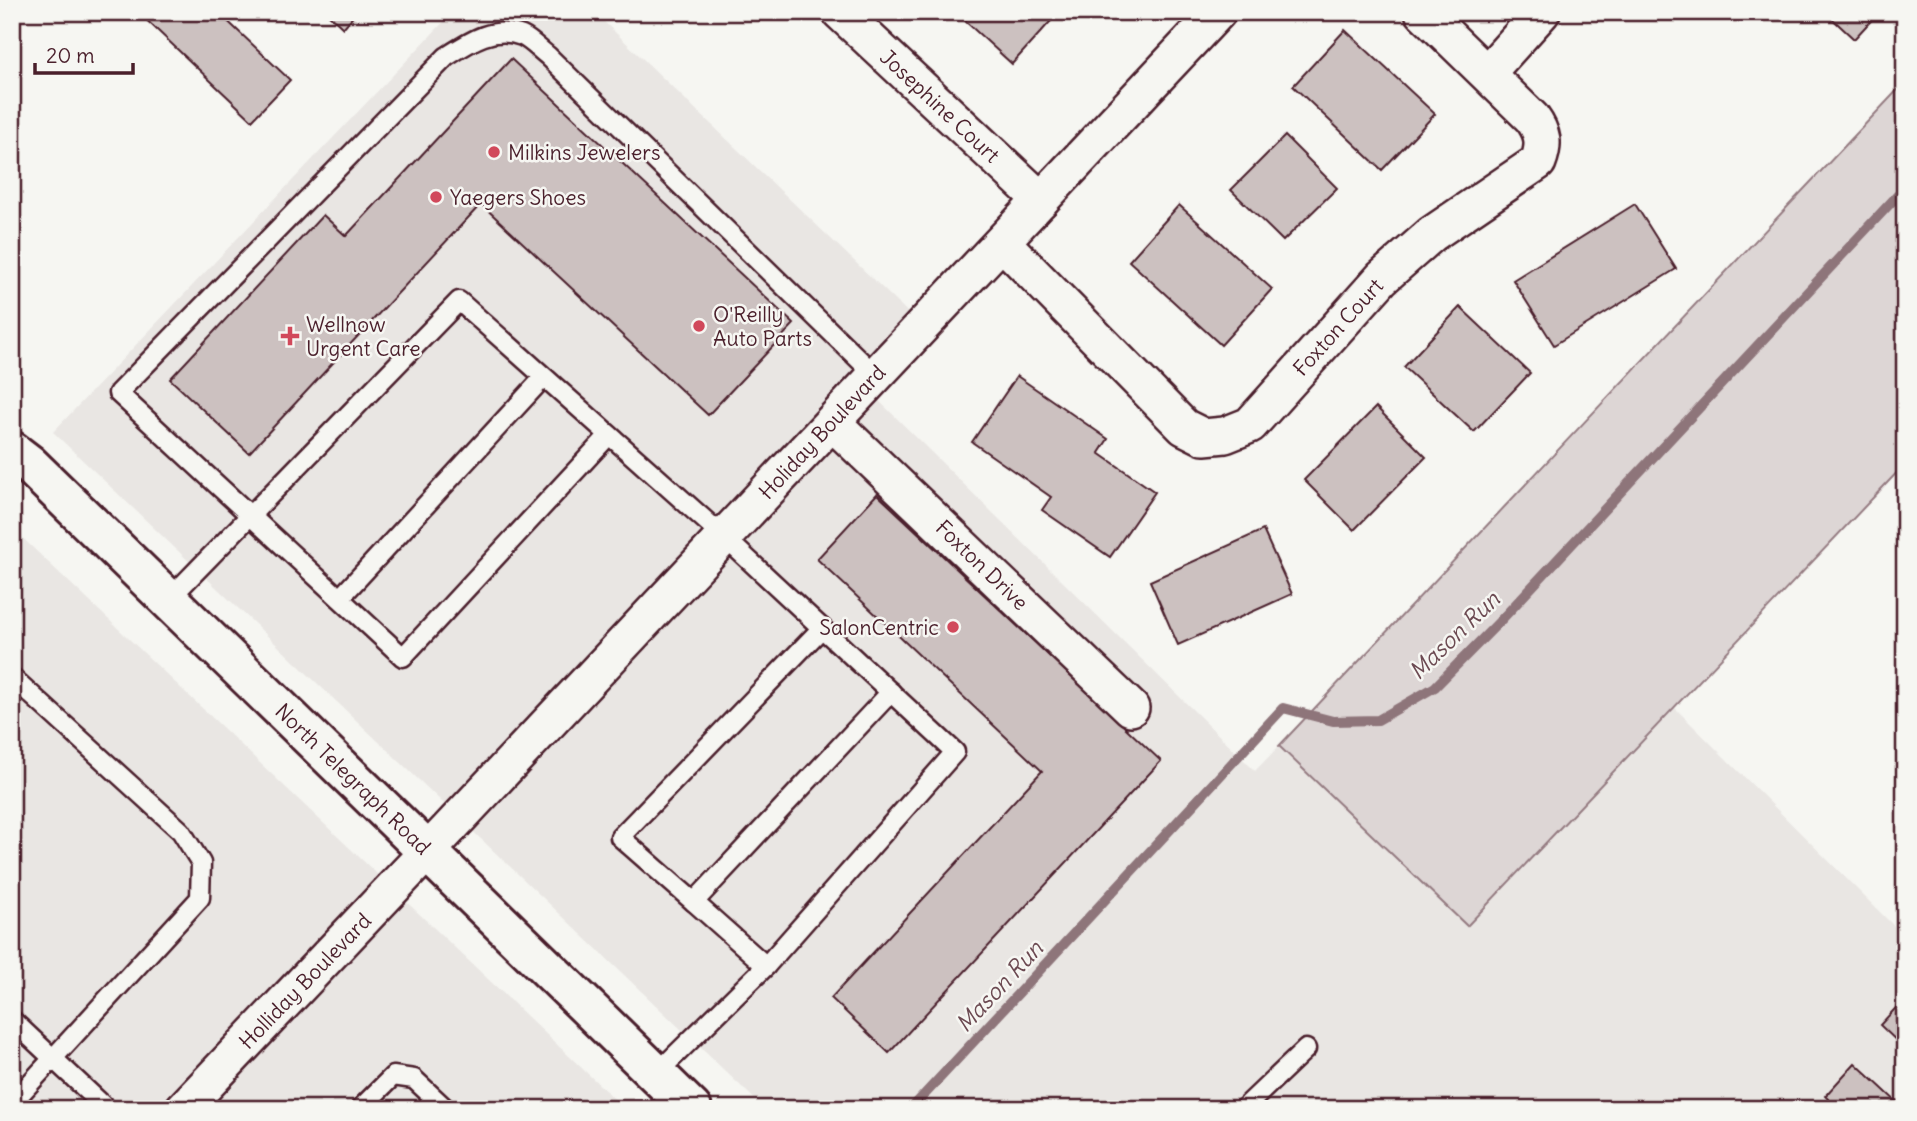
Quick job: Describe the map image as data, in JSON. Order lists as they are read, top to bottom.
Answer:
{
  "streets": {
    "main road": ["North Telegraph Road"],
    "street": [
      "Josephine Court",
      "Foxton Court",
      "Holiday Boulevard",
      "Foxton Drive",
      "Holliday Boulevard"
    ]
  },
  "crossings": [
    ["Josephine Court", "Holiday Boulevard"],
    ["Foxton Court", "Holiday Boulevard"],
    ["Holiday Boulevard", "Foxton Drive"],
    ["Holiday Boulevard", "North Telegraph Road"],
    ["Holiday Boulevard", "Holliday Boulevard"],
    ["North Telegraph Road", "Holliday Boulevard"]
  ],
  "water": ["Mason Run"],
  "places": {
    "other": [
      "Milkins Jewelers",
      "Yaegers Shoes",
      "O'Reilly Auto Parts",
      "SalonCentric"
    ],
    "health": ["Wellnow Urgent Care"]
  },
  "scale_bar": "20 m"
}
